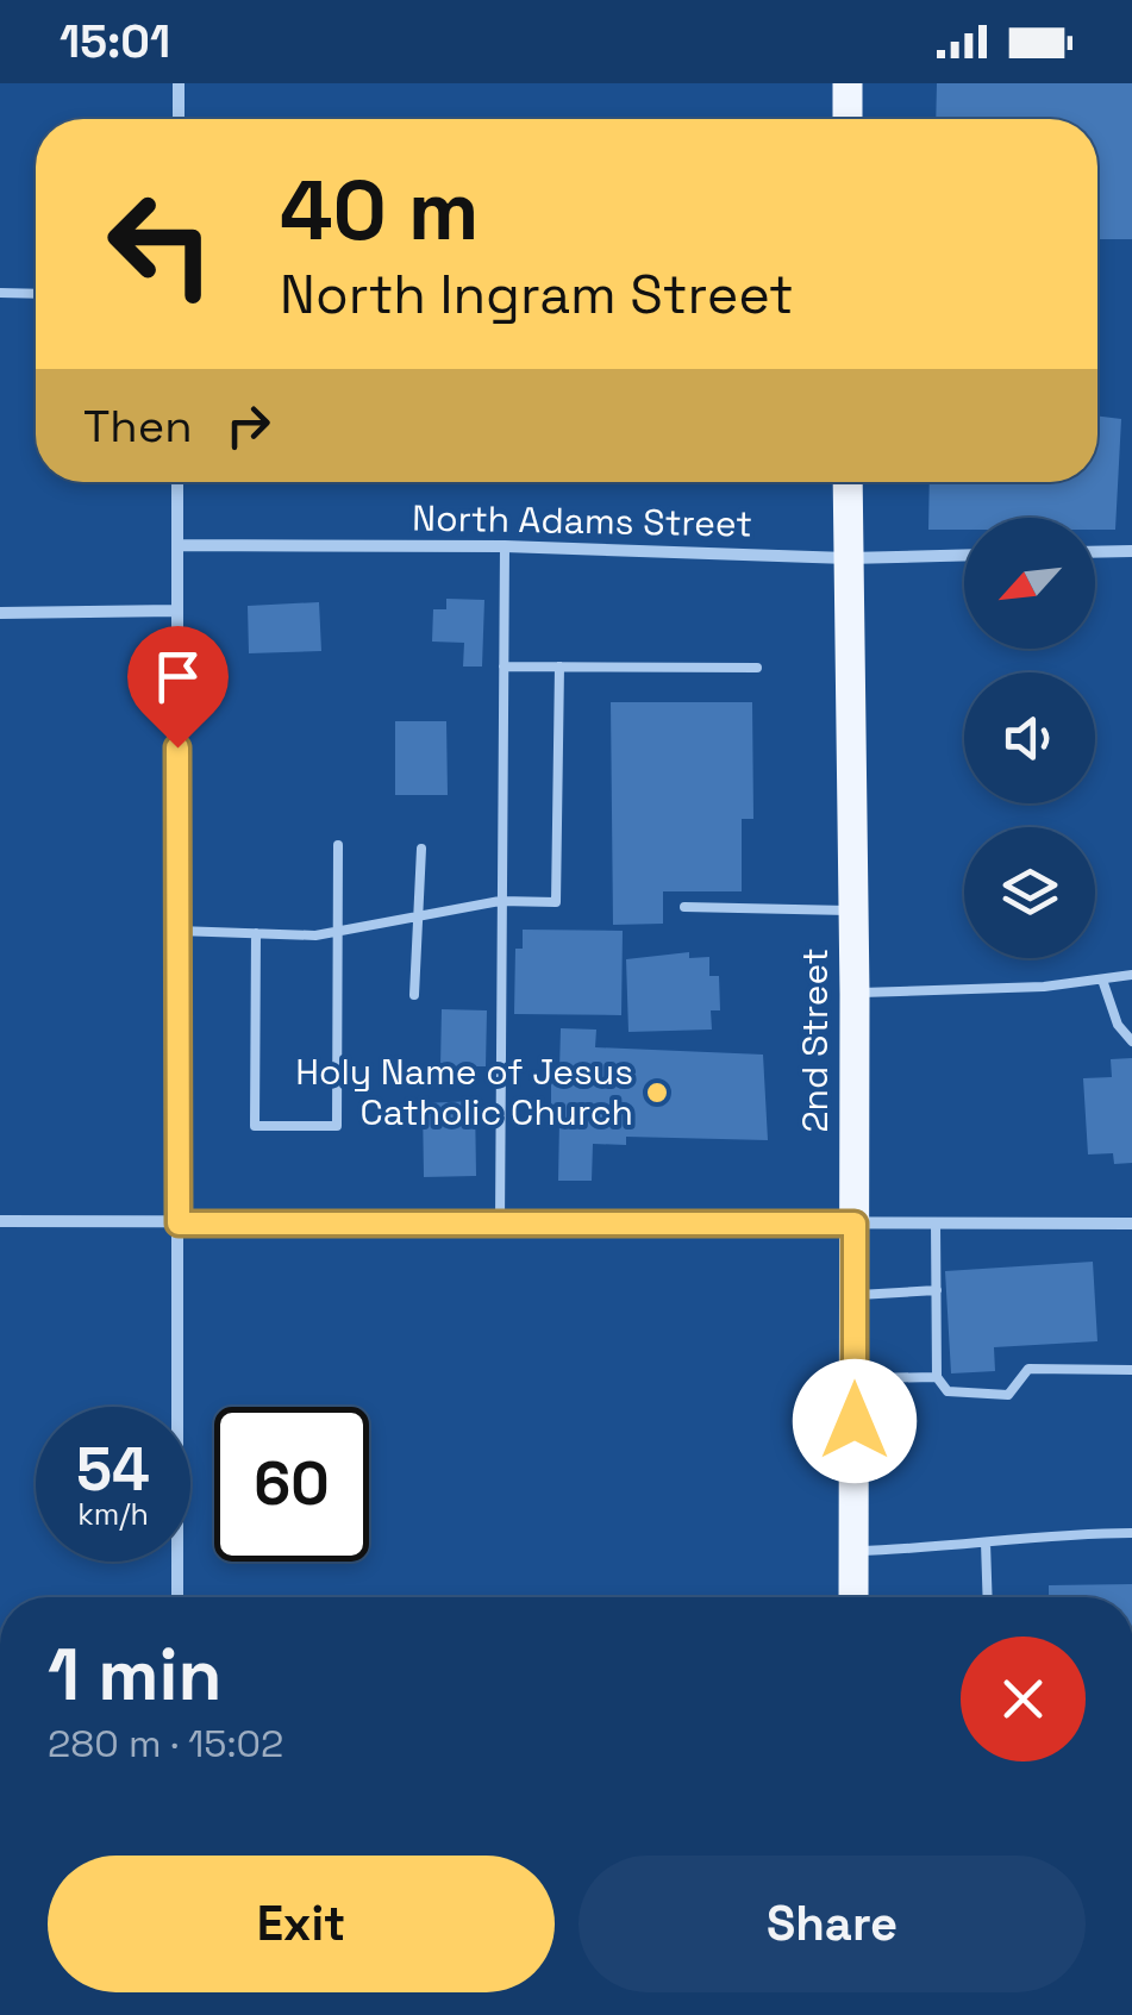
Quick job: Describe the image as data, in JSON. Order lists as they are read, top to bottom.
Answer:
{
  "streets": {
    "main road": ["2nd Street"],
    "street": ["North Adams Street"]
  },
  "crossings": [
    ["North Adams Street", "2nd Street"]
  ],
  "places": ["Holy Name of Jesus Catholic Church"],
  "north": "bottom left",
  "page": {
    "status": "15:01",
    "turn": ["40 m", "North Ingram Street"],
    "then": "Then",
    "speed": "54 km/h",
    "limit": "60",
    "heading": ["1 min", "280 m · 15:02"],
    "buttons": ["Exit", "Share"]
  }
}
